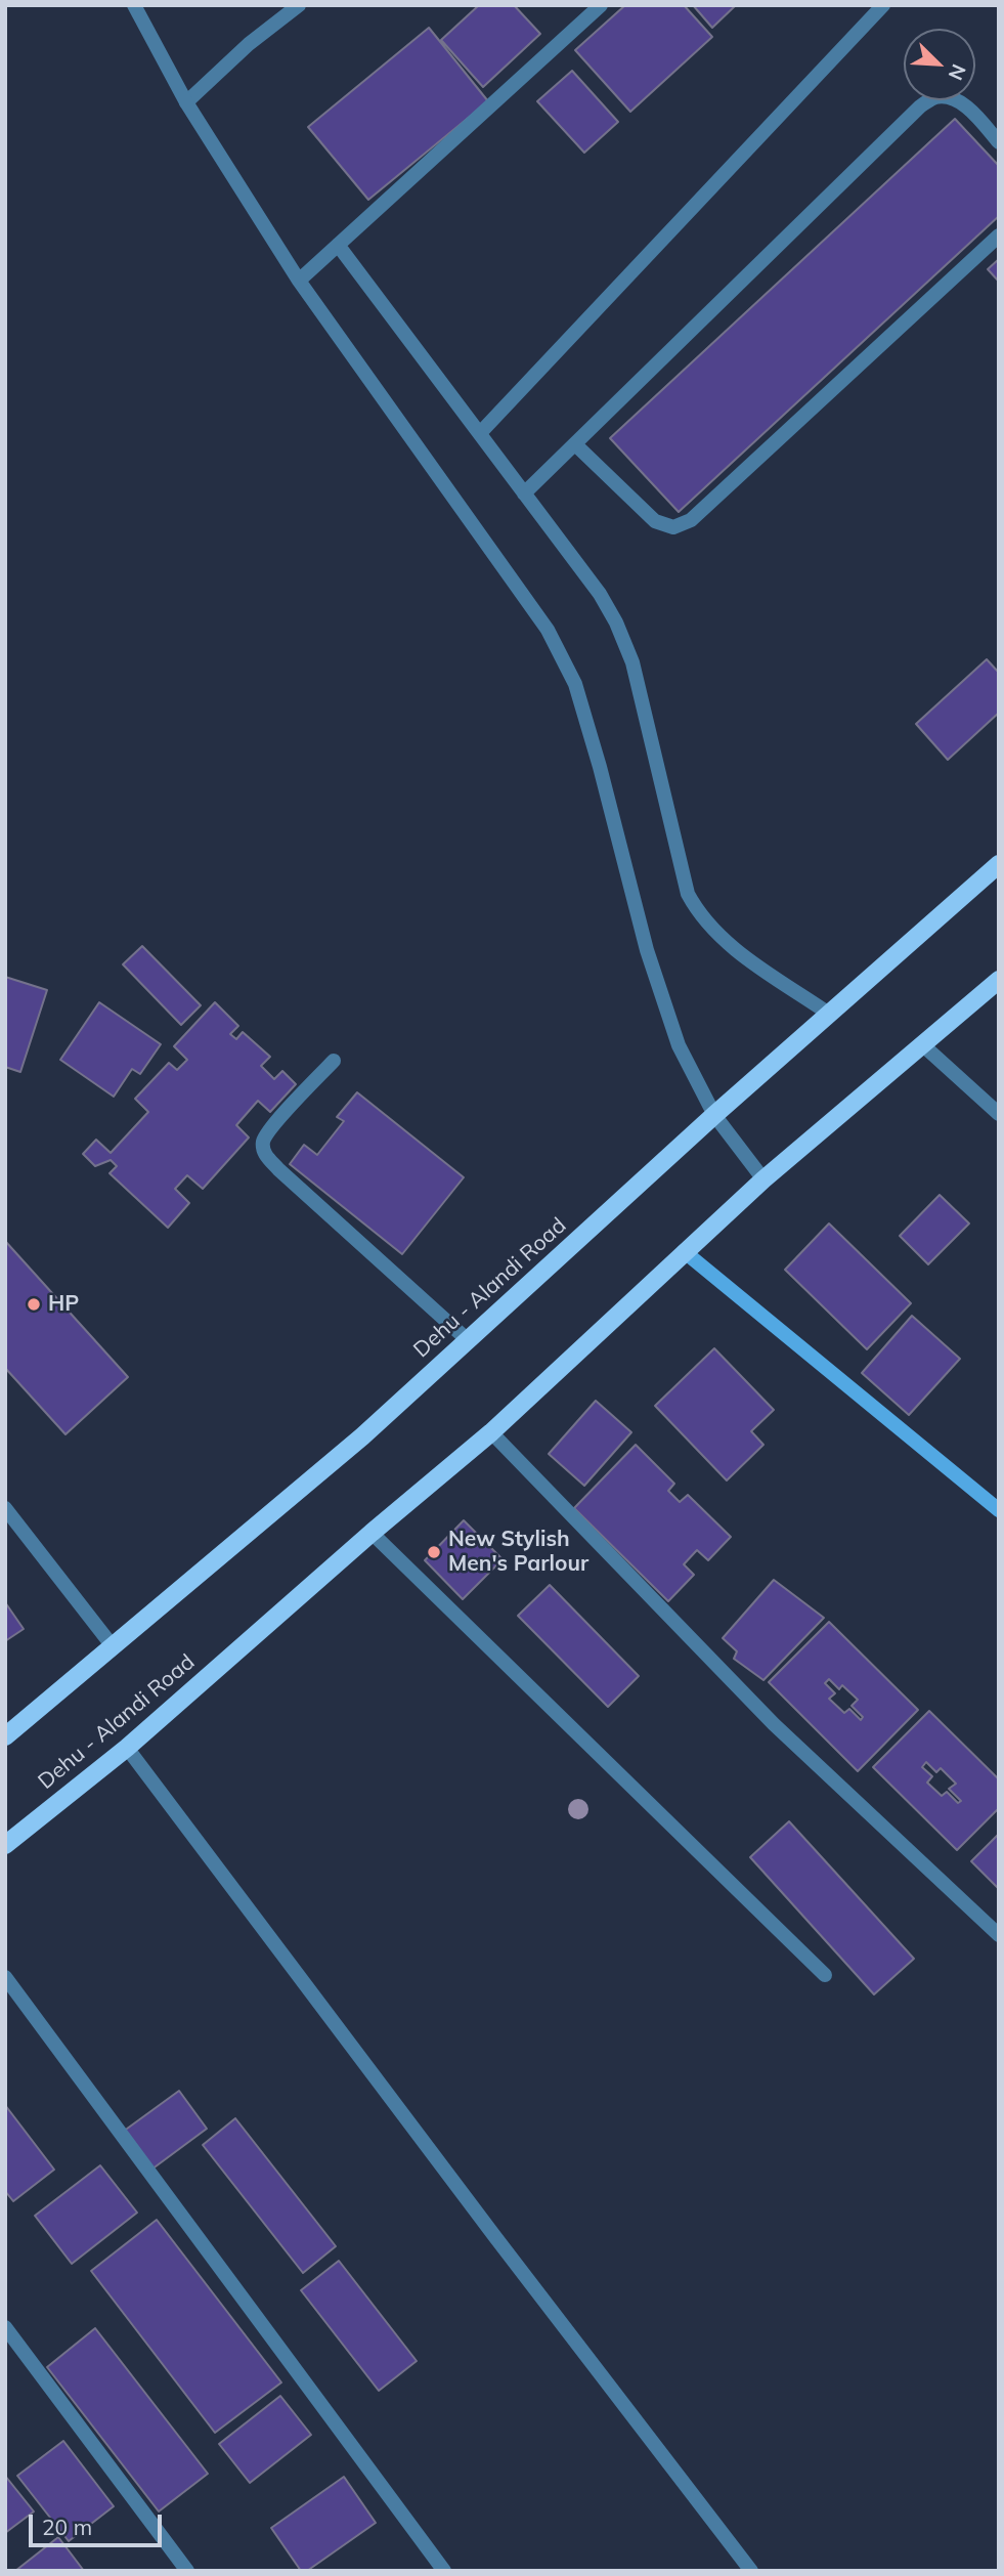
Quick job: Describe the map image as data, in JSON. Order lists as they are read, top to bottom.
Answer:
{
  "streets": {
    "main road": ["Dehu - Alandi Road"]
  },
  "places": ["HP", "New Stylish Men's Parlour"],
  "scale_bar": "20 m",
  "north": "bottom right"
}
